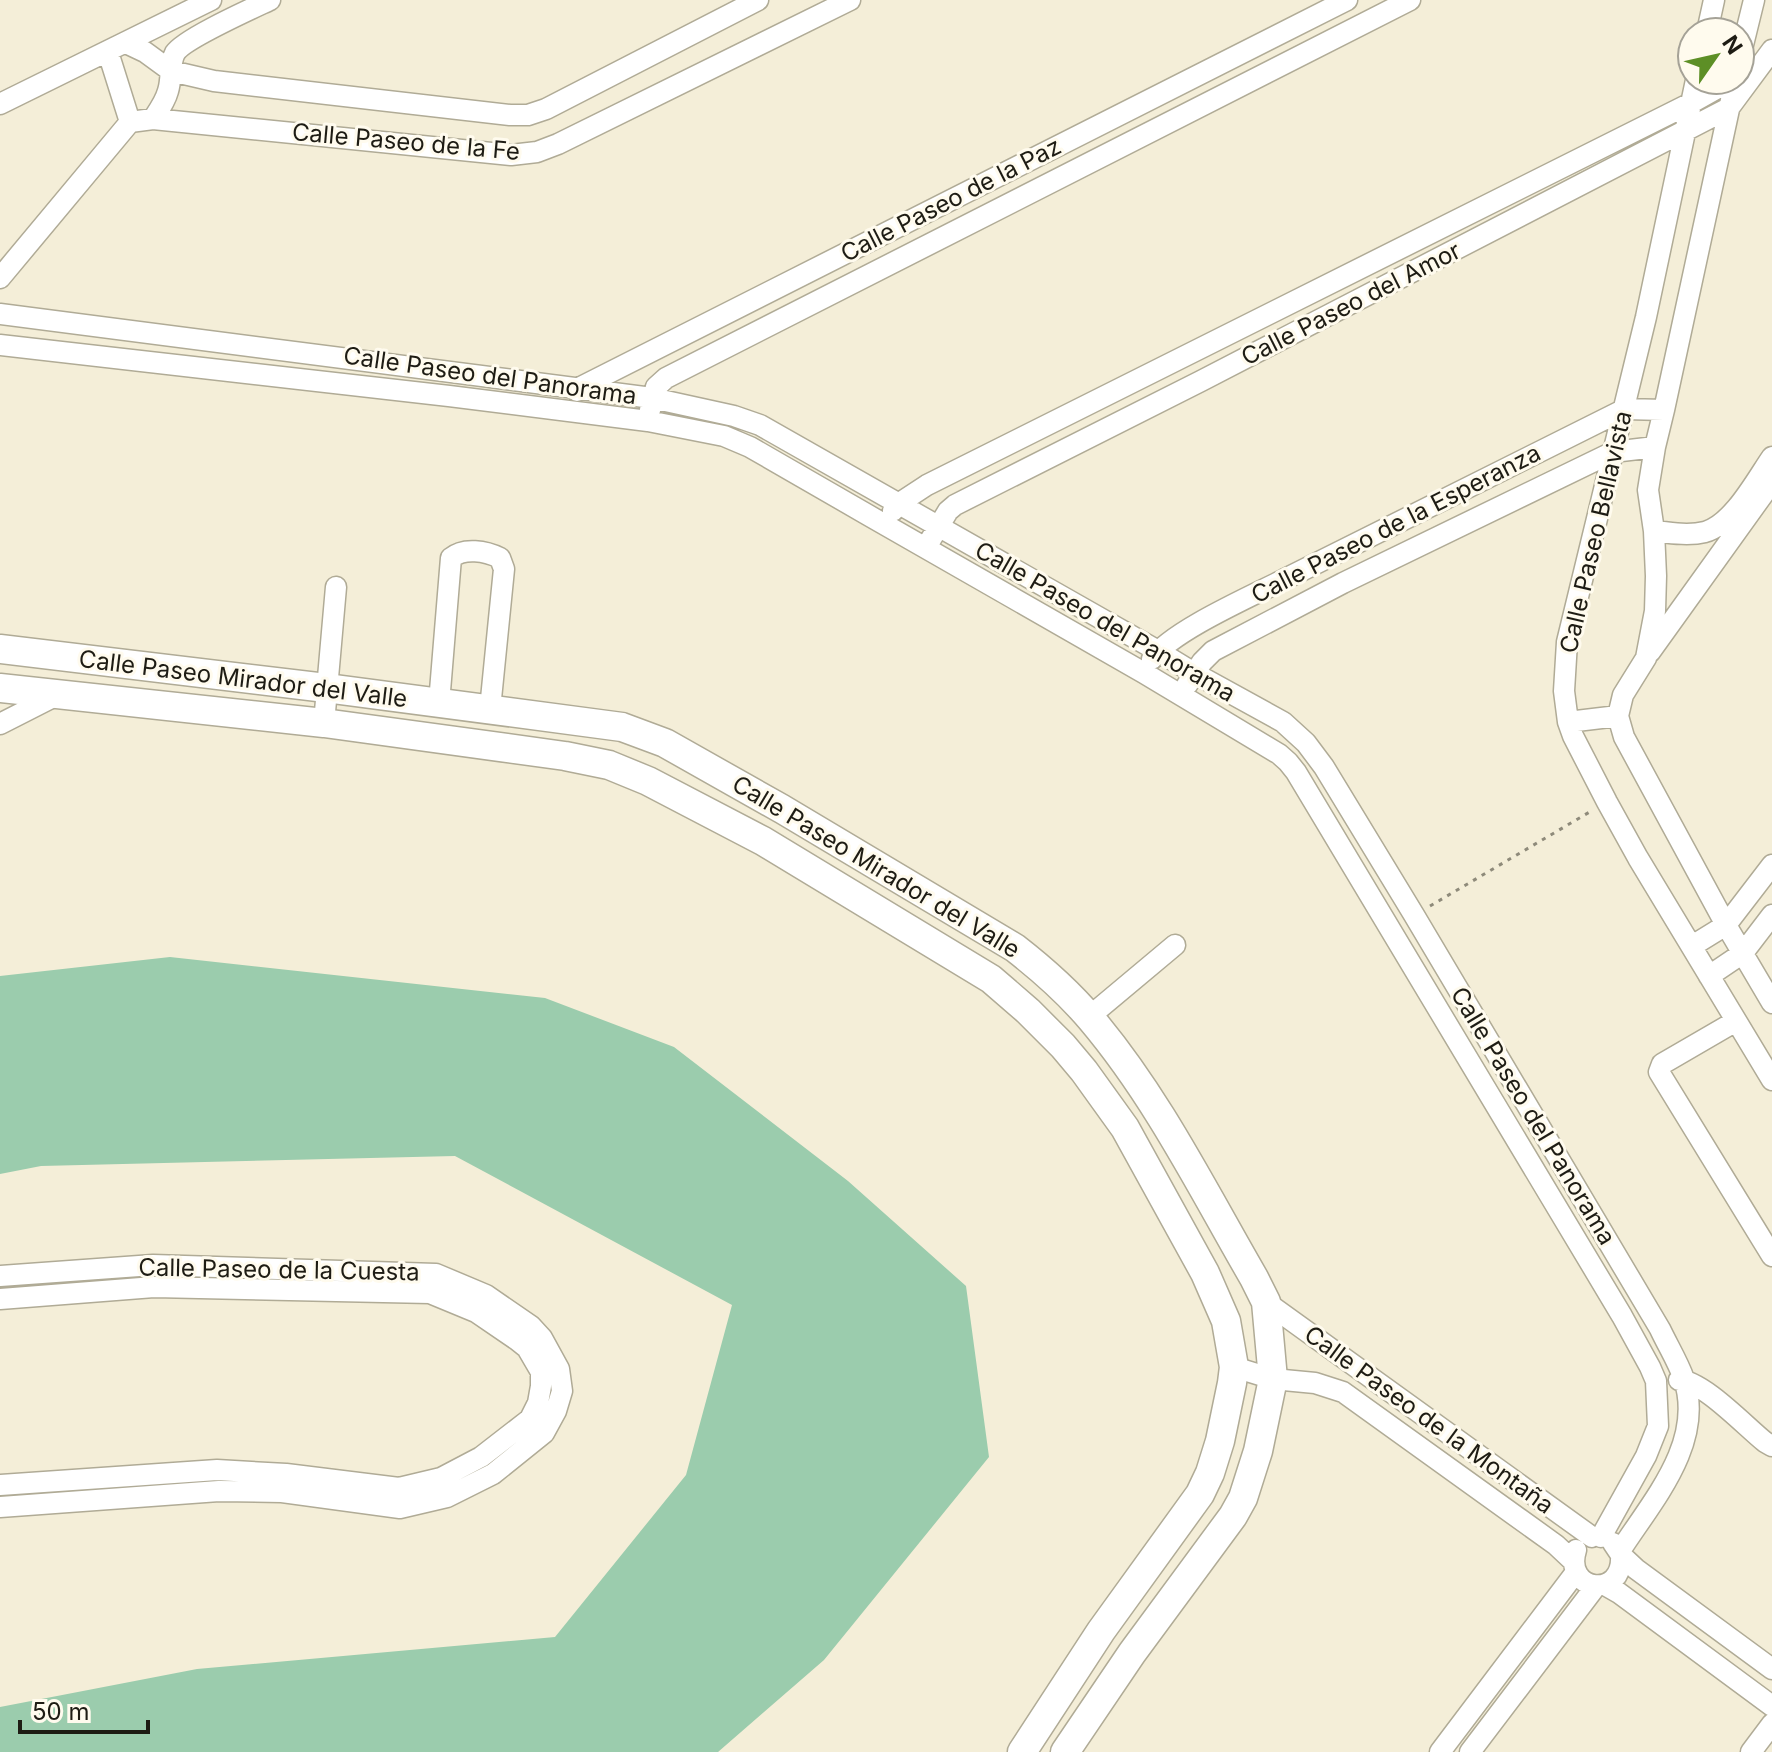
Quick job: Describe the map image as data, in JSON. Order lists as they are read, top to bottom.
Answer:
{
  "streets": {
    "street": [
      "Calle Paseo de la Fe",
      "Calle Paseo de la Paz",
      "Calle Paseo del Amor",
      "Calle Paseo del Panorama",
      "Calle Paseo de la Esperanza",
      "Calle Paseo Bellavista",
      "Calle Paseo Mirador del Valle",
      "Calle Paseo de la Cuesta",
      "Calle Paseo de la Montaña"
    ]
  },
  "crossings": [
    ["Calle Paseo de la Paz", "Calle Paseo del Panorama"],
    ["Calle Paseo del Amor", "Calle Paseo del Panorama"],
    ["Calle Paseo del Amor", "Calle Paseo Bellavista"],
    ["Calle Paseo del Panorama", "Calle Paseo de la Esperanza"],
    ["Calle Paseo del Panorama", "Calle Paseo de la Montaña"],
    ["Calle Paseo de la Esperanza", "Calle Paseo Bellavista"],
    ["Calle Paseo Mirador del Valle", "Calle Paseo de la Montaña"]
  ],
  "scale_bar": "50 m",
  "north": "top right"
}
